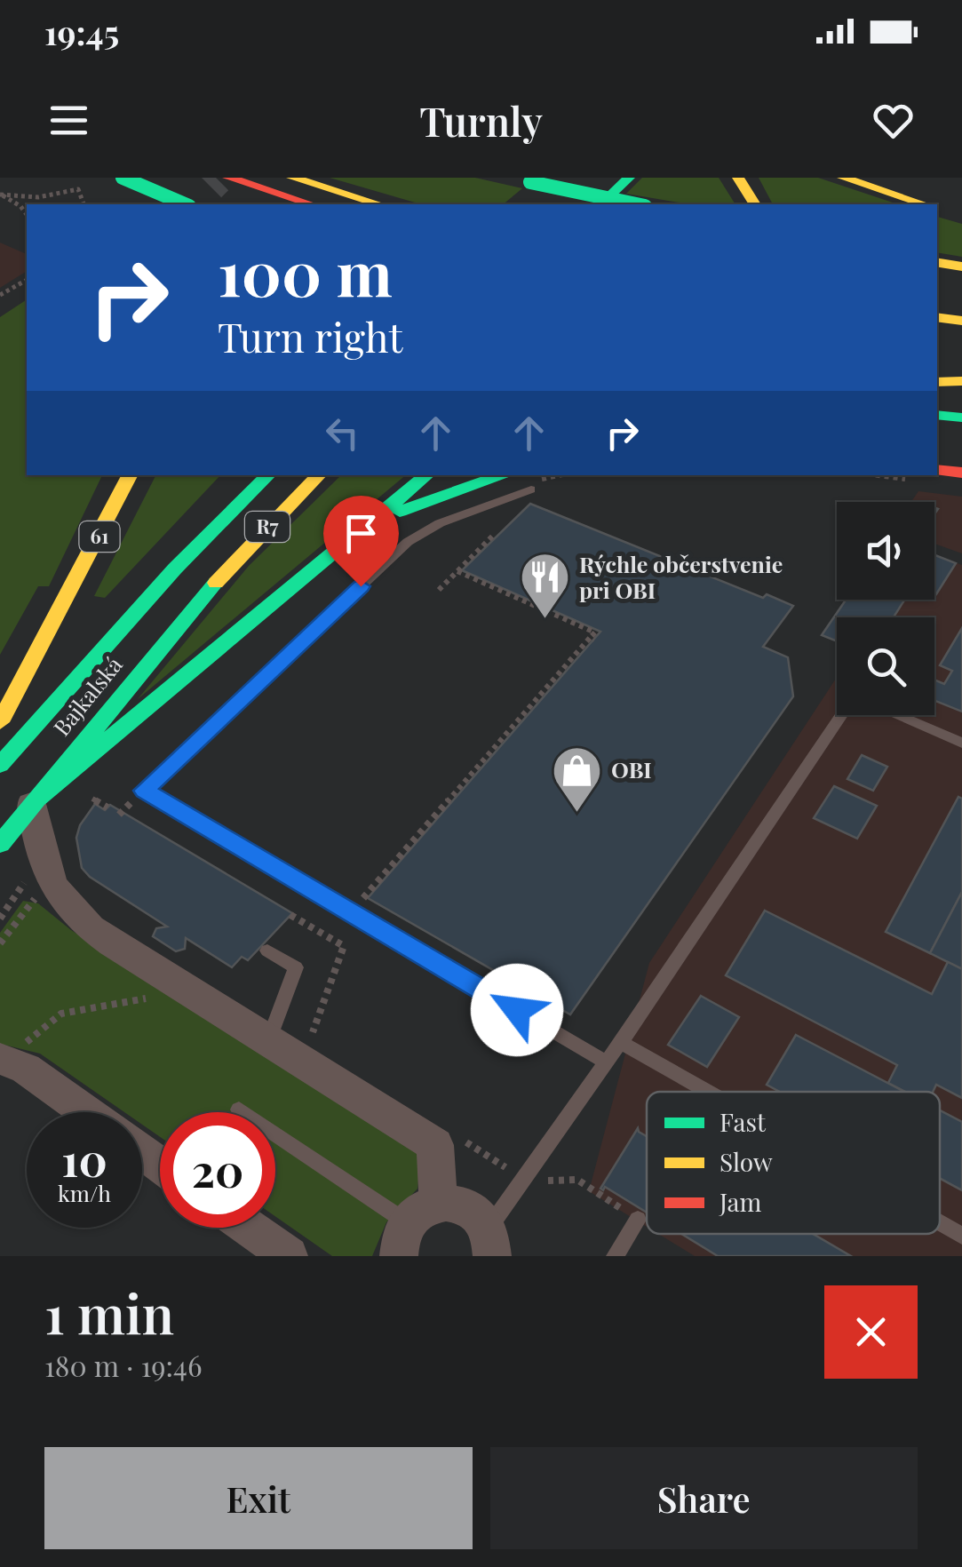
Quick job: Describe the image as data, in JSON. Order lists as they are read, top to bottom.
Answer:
{
  "streets": {
    "main road": ["R7", "61", "Bajkalská"]
  },
  "places": {
    "restaurant": ["Rýchle občerstvenie pri OBI"],
    "shop": ["OBI"]
  },
  "legend": ["Fast", "Slow", "Jam"],
  "page": {
    "status": "19:45",
    "header": "Turnly",
    "turn": ["100 m", "Turn right"],
    "speed": "10 km/h",
    "limit": "20",
    "heading": ["1 min", "180 m · 19:46"],
    "buttons": ["Exit", "Share"]
  }
}
